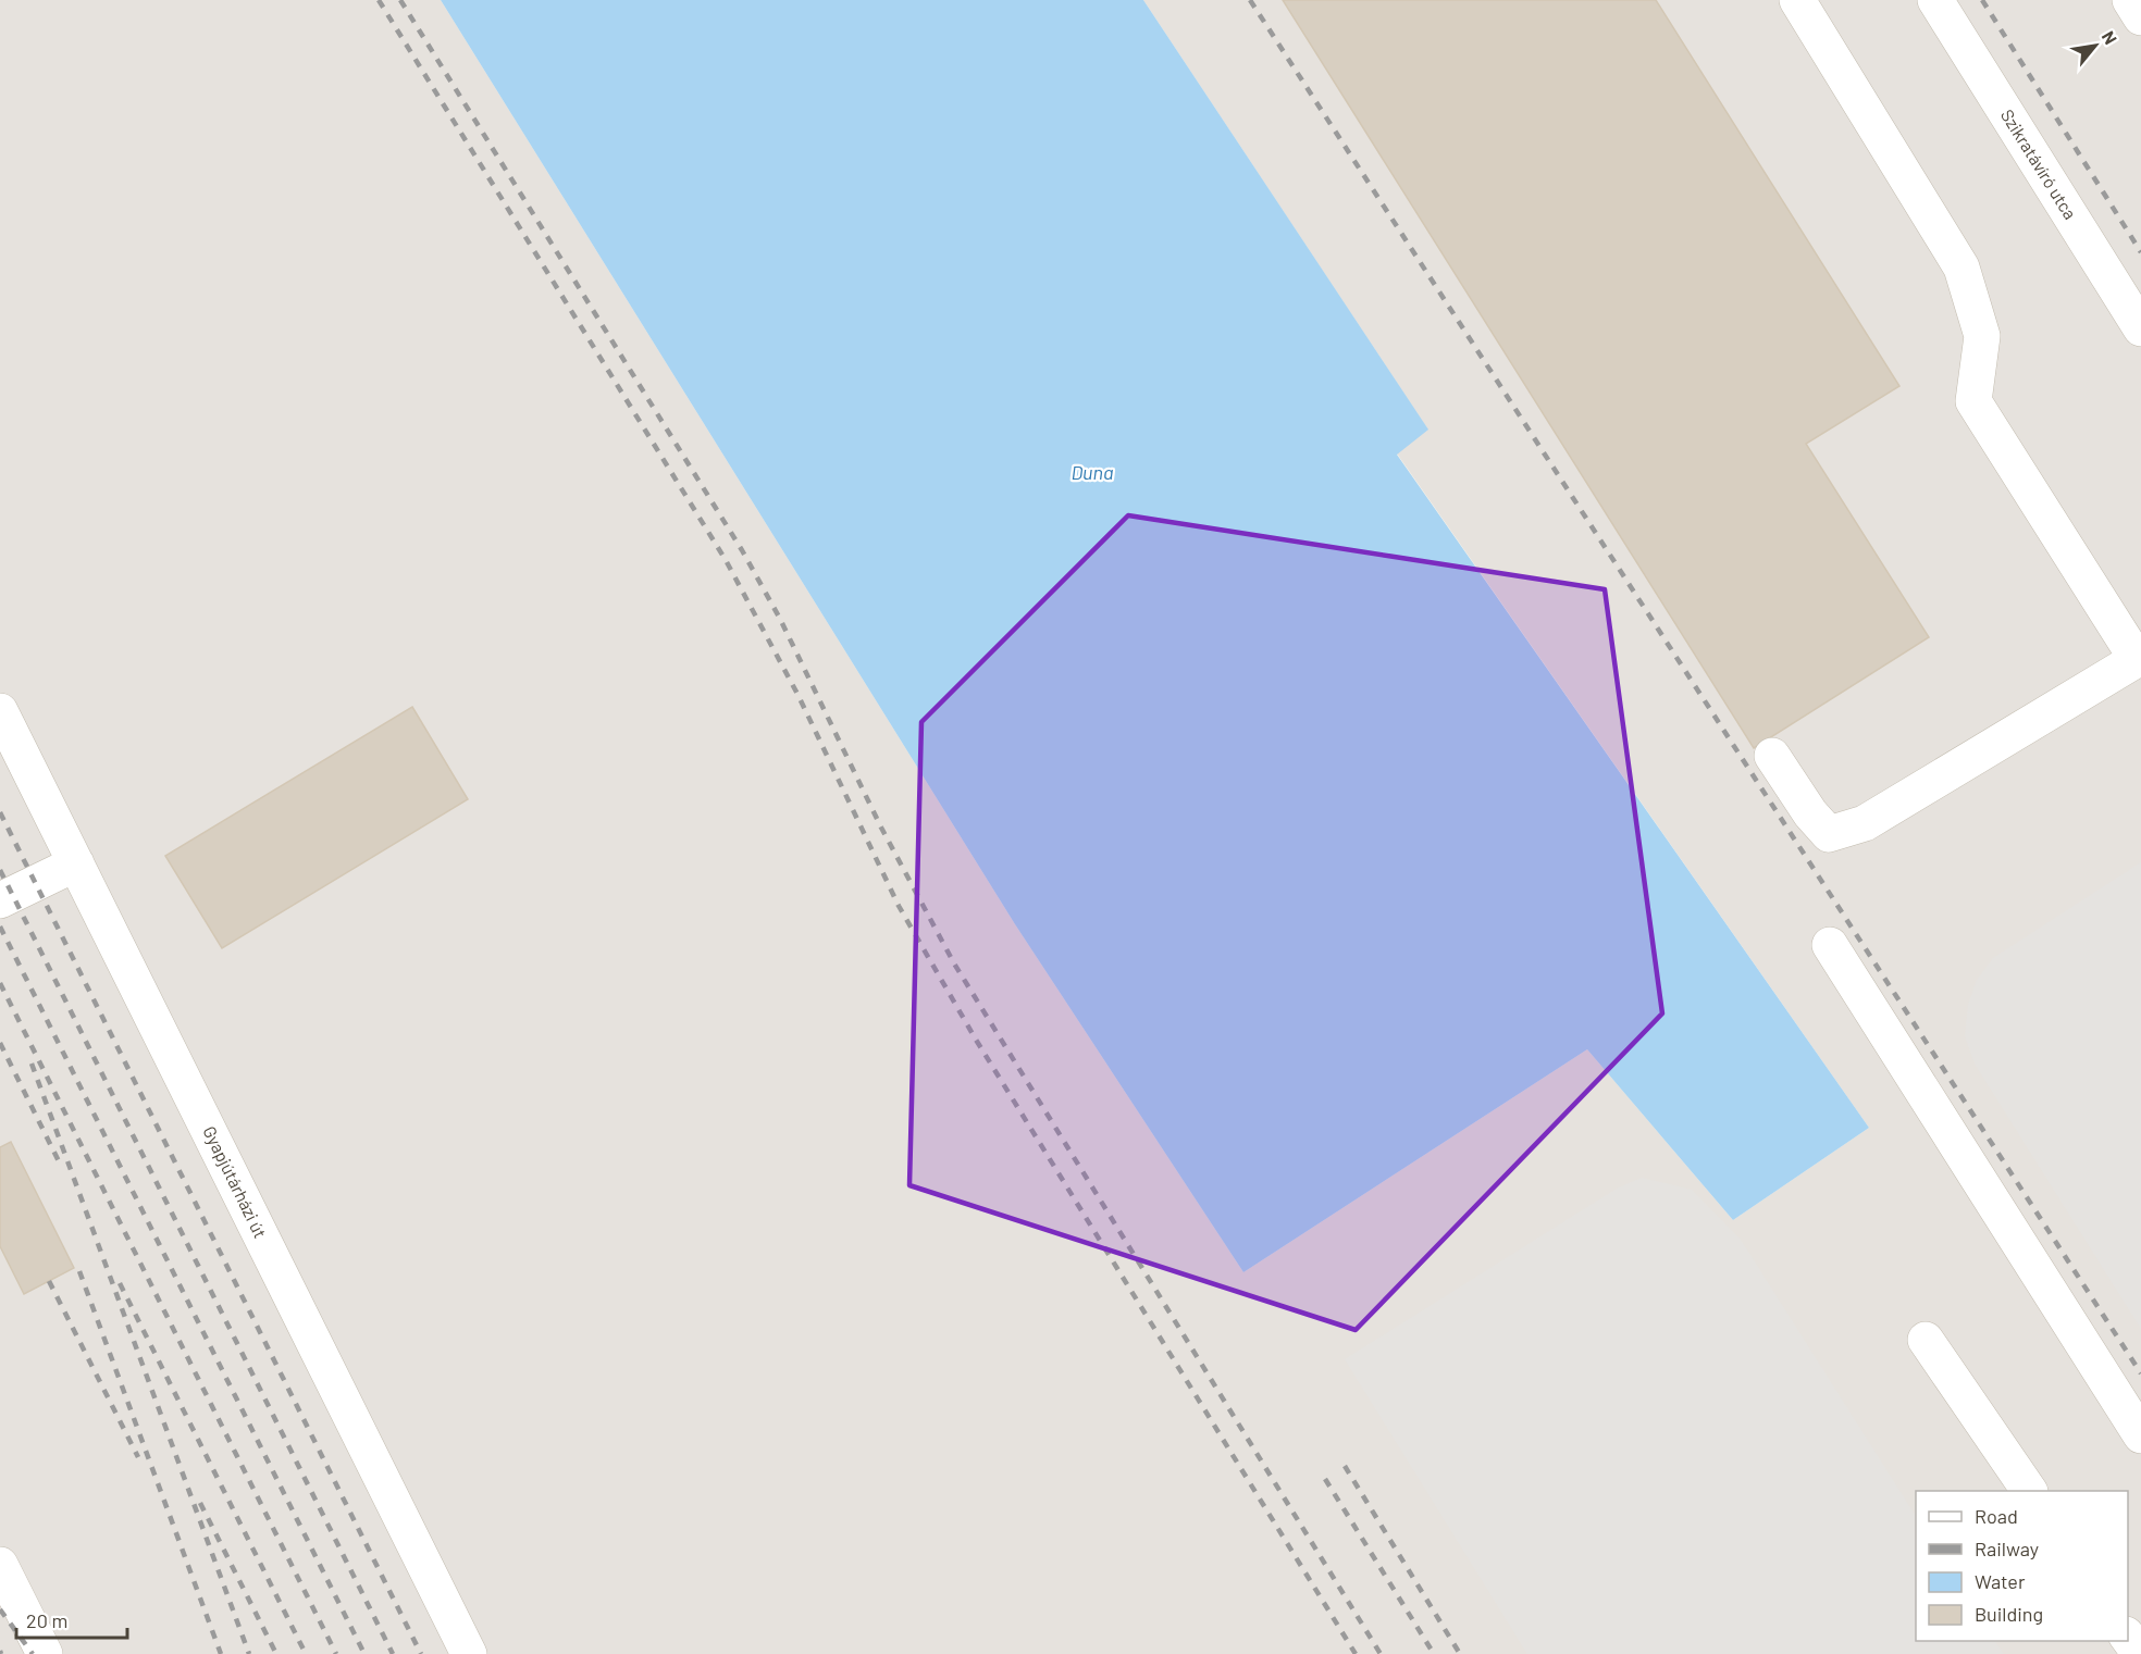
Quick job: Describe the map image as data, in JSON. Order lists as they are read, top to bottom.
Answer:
{
  "streets": {
    "street": ["Szikratávíró utca", "Gyapjútárházi út"]
  },
  "water": ["Duna"],
  "legend": [
    "Road",
    "Railway",
    "Water",
    "Building"
  ],
  "scale_bar": "20 m",
  "north": "top right"
}
